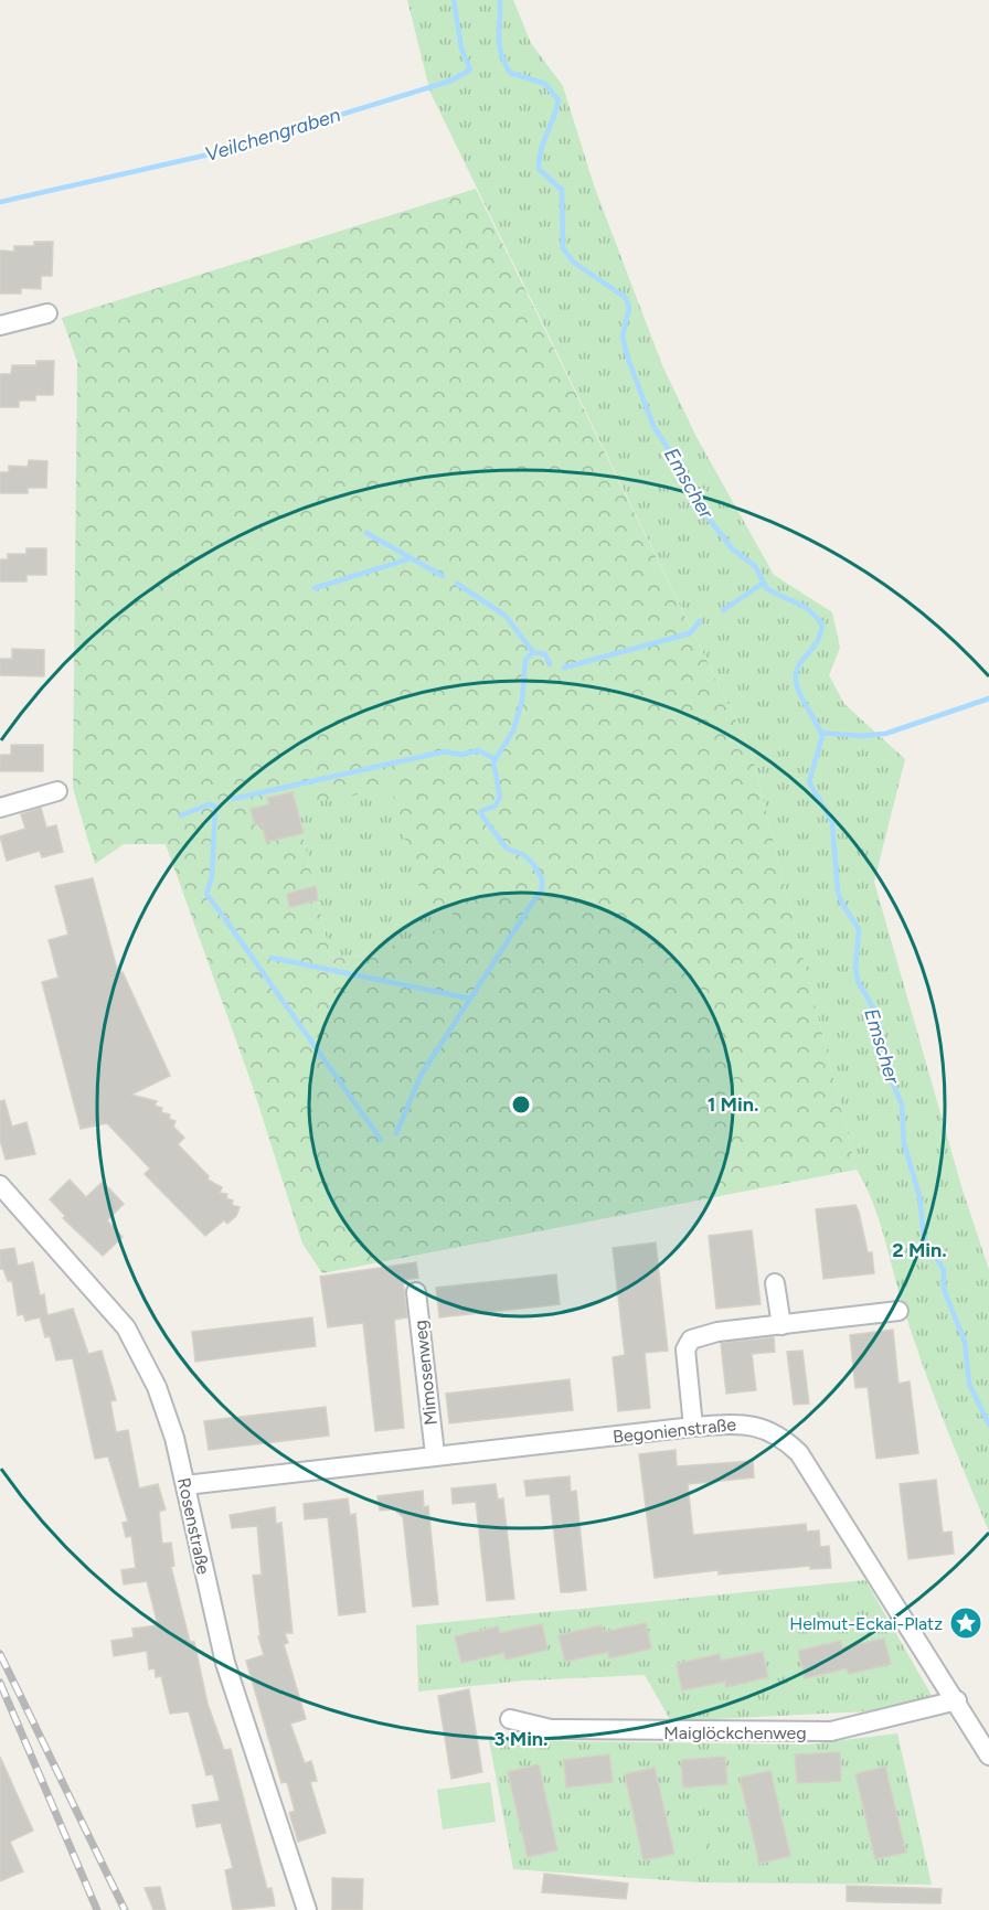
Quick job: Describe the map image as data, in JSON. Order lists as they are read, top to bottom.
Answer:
{
  "streets": {
    "street": [
      "Mimosenweg",
      "Begonienstraße",
      "Rosenstraße",
      "Maiglöckchenweg"
    ]
  },
  "crossings": [
    ["Mimosenweg", "Begonienstraße"],
    ["Begonienstraße", "Rosenstraße"],
    ["Begonienstraße", "Maiglöckchenweg"]
  ],
  "water": ["Veilchengraben", "Emscher"],
  "places": {
    "place": ["Helmut-Eckai-Platz"]
  },
  "rings": ["1 Min.", "2 Min.", "3 Min."]
}
